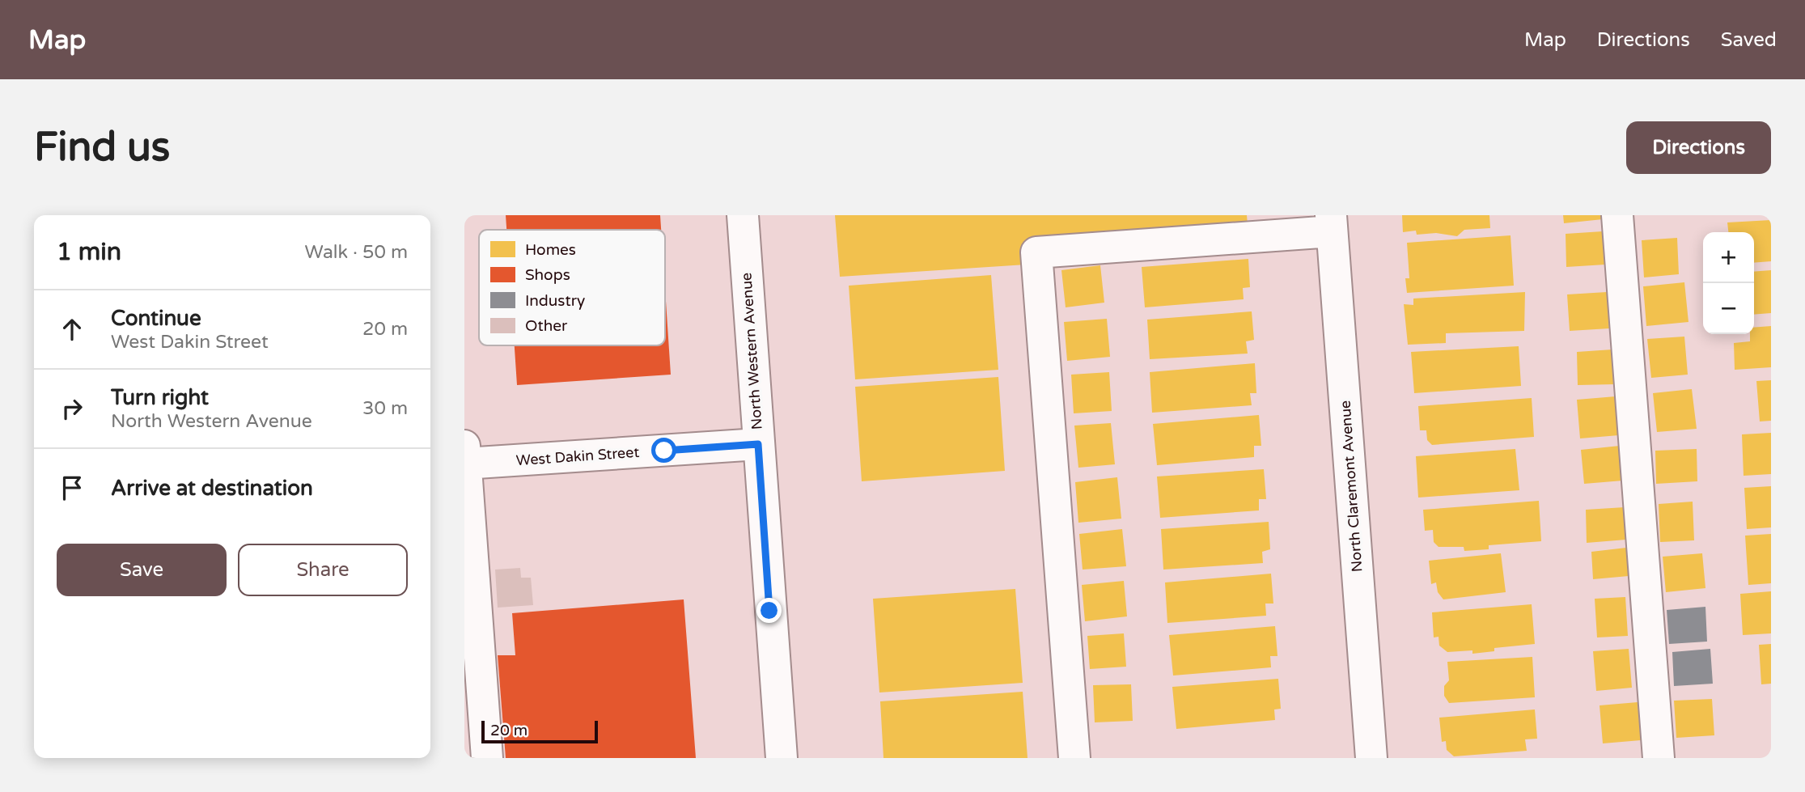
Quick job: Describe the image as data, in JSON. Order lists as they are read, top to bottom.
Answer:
{
  "streets": {
    "street": ["North Western Avenue", "West Dakin Street", "North Claremont Avenue"]
  },
  "crossings": [
    ["North Western Avenue", "West Dakin Street"]
  ],
  "legend": [
    "Homes",
    "Shops",
    "Industry",
    "Other"
  ],
  "scale_bar": "20 m",
  "page": {
    "header": "Map",
    "nav": ["Map", "Directions", "Saved"],
    "buttons": [
      "Directions",
      ["Save", "Share"]
    ],
    "title": "Find us",
    "heading": ["1 min", "Walk · 50 m"],
    "map_buttons": ["+", "−"],
    "list": [
      ["Continue", "West Dakin Street", "20 m"],
      ["Turn right", "North Western Avenue", "30 m"],
      "Arrive at destination"
    ],
    "scale": "20 m"
  }
}
